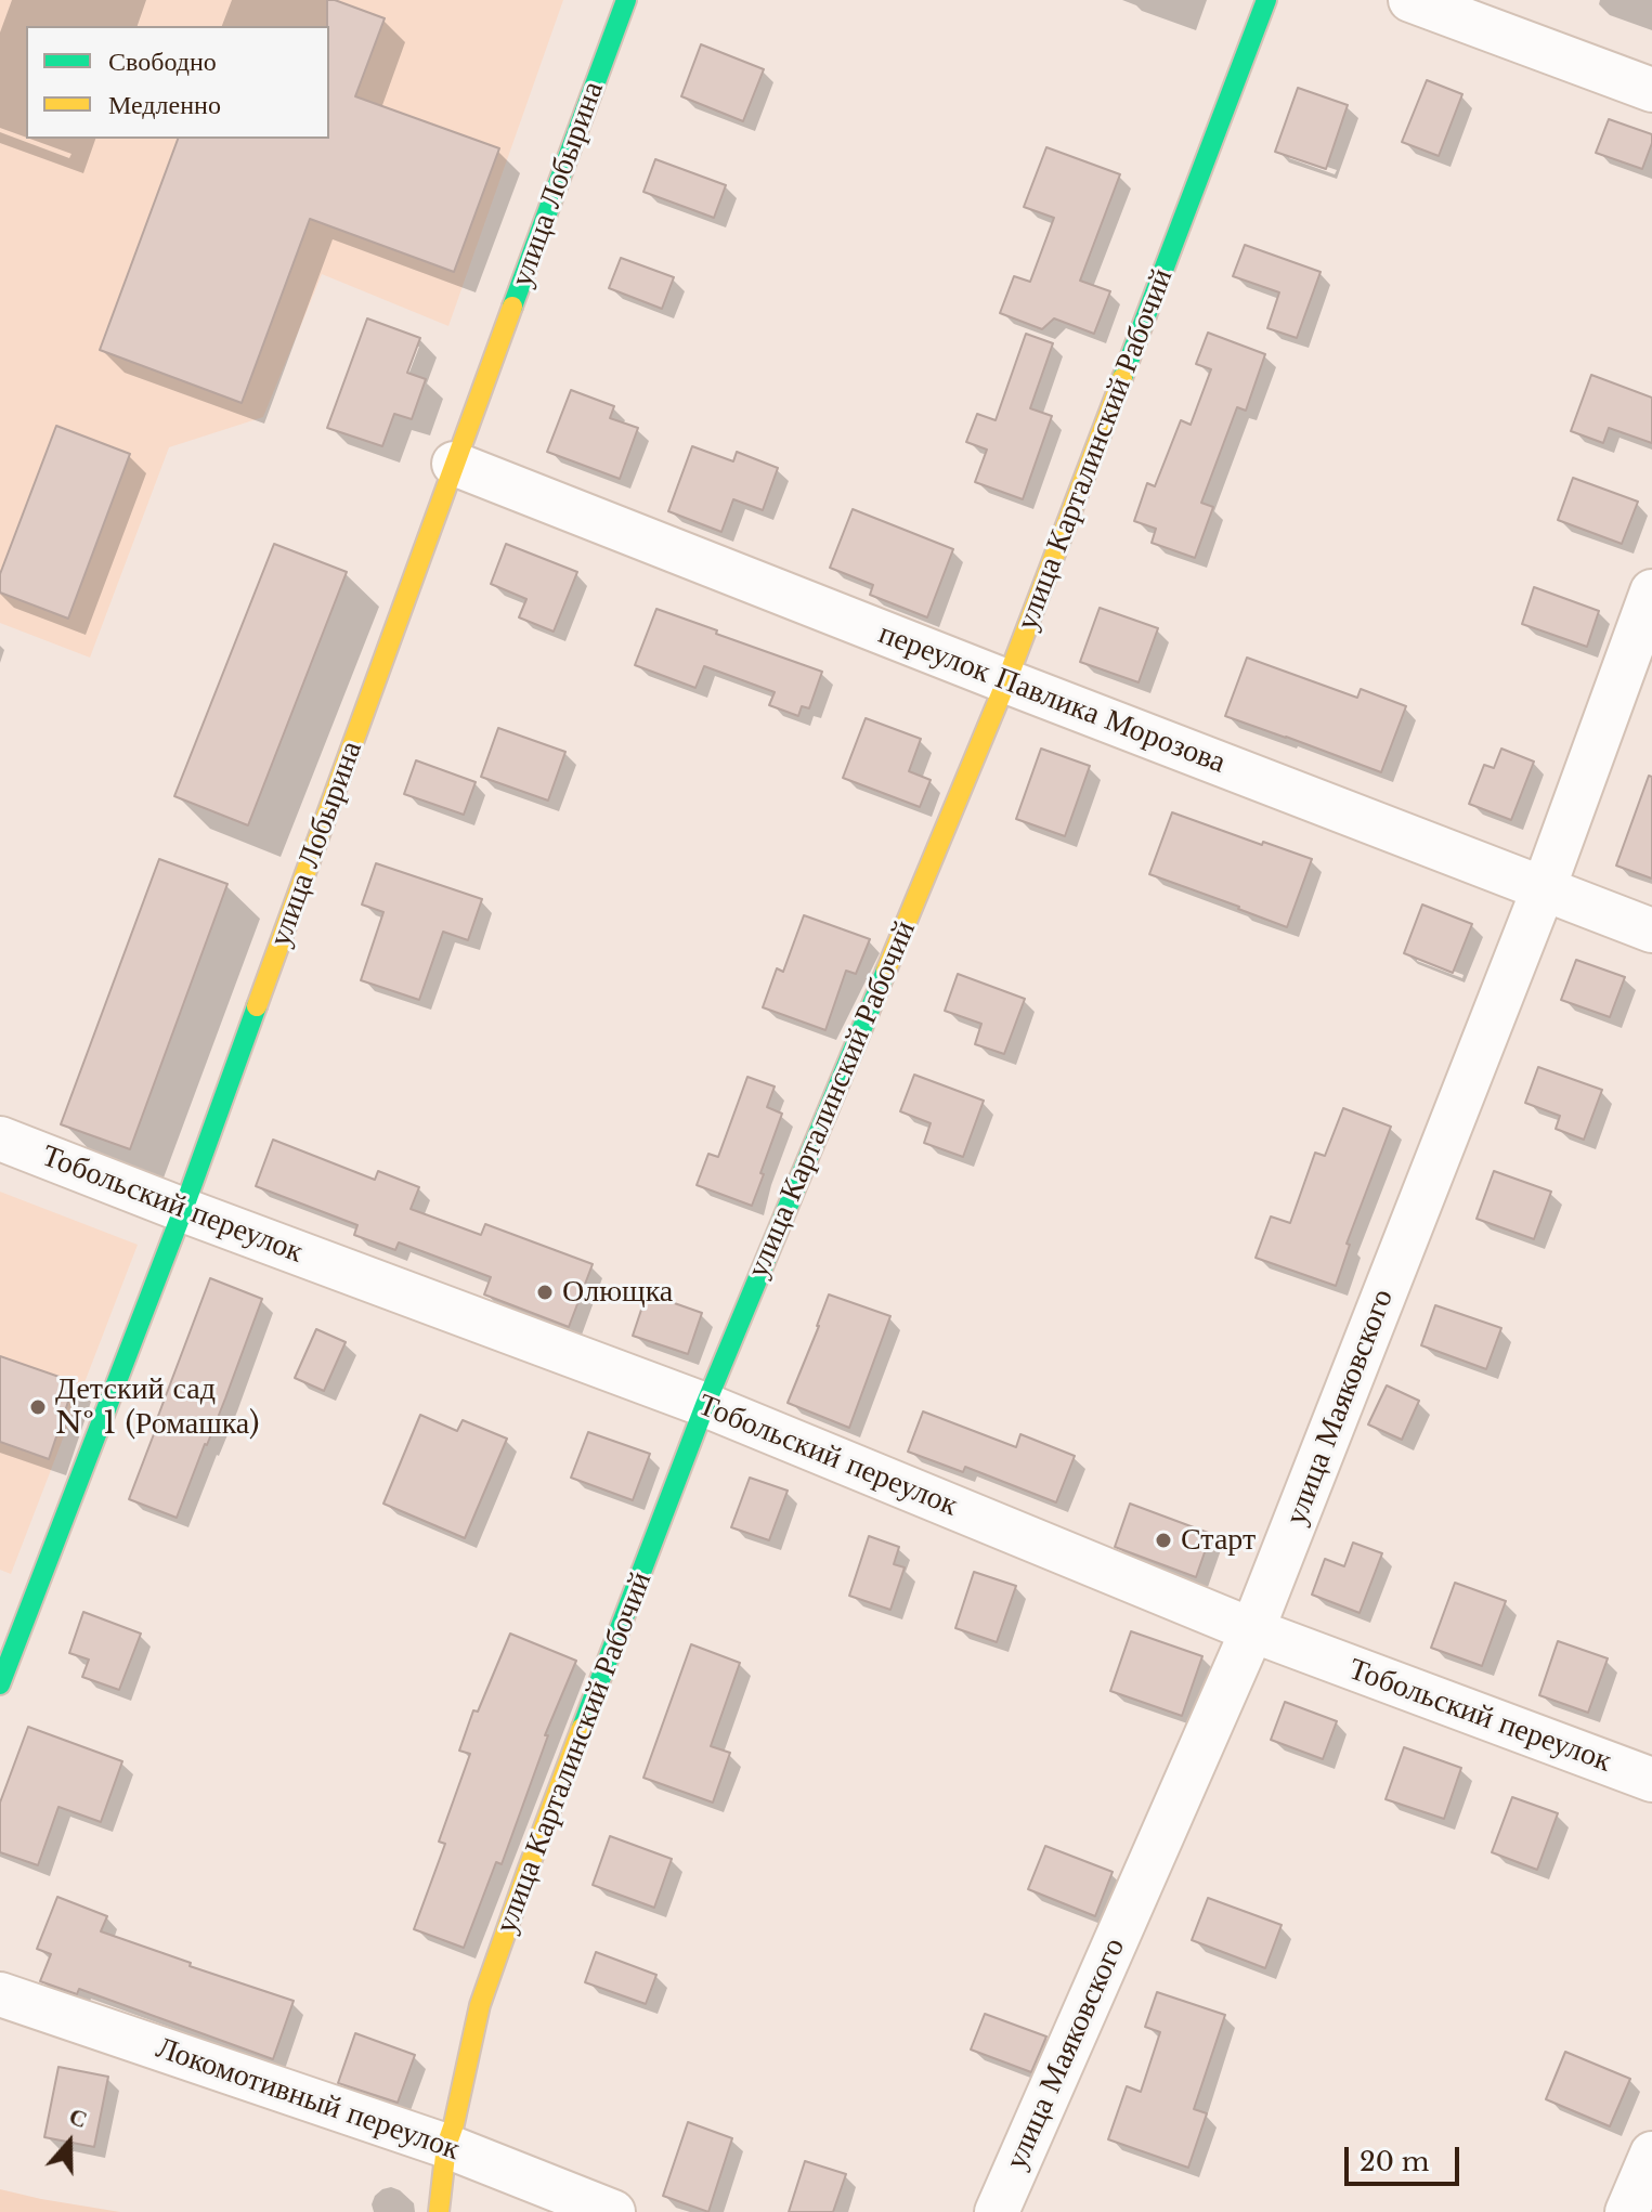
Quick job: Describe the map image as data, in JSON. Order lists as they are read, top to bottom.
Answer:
{
  "streets": {
    "street": [
      "улица Лобырина",
      "улица Карталинский Рабочий",
      "переулок Павлика Морозова",
      "Тобольский переулок",
      "улица Маяковского",
      "Локомотивный переулок"
    ]
  },
  "crossings": [
    ["улица Лобырина", "переулок Павлика Морозова"],
    ["улица Лобырина", "Тобольский переулок"],
    ["улица Карталинский Рабочий", "переулок Павлика Морозова"],
    ["улица Карталинский Рабочий", "Тобольский переулок"],
    ["улица Карталинский Рабочий", "Локомотивный переулок"],
    ["переулок Павлика Морозова", "улица Маяковского"],
    ["Тобольский переулок", "улица Маяковского"]
  ],
  "places": ["Олющка", "Детский сад № 1 (Ромашка)", "Старт"],
  "legend": ["Свободно", "Медленно"],
  "scale_bar": "20 m",
  "north": "top"
}
